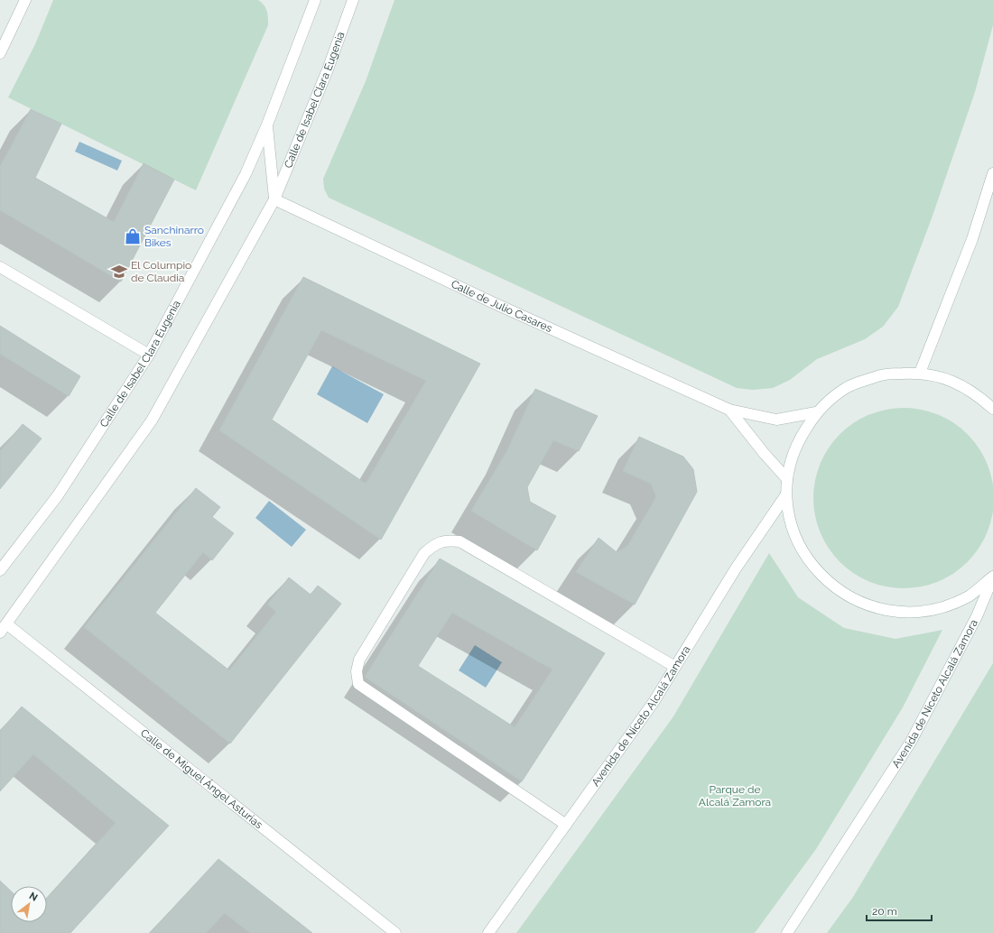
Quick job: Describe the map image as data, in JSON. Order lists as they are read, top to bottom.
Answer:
{
  "streets": {
    "street": [
      "Calle de Isabel Clara Eugenia",
      "Calle de Julio Casares",
      "Avenida de Niceto Alcalá Zamora",
      "Calle de Miguel Ángel Asturias"
    ]
  },
  "crossings": [
    ["Calle de Isabel Clara Eugenia", "Calle de Julio Casares"],
    ["Calle de Isabel Clara Eugenia", "Calle de Miguel Ángel Asturias"]
  ],
  "parks": ["Parque de Alcalá Zamora"],
  "places": {
    "shop": ["Sanchinarro Bikes"],
    "school or university": ["El Columpio de Claudia"]
  },
  "scale_bar": "20 m",
  "north": "top right"
}
